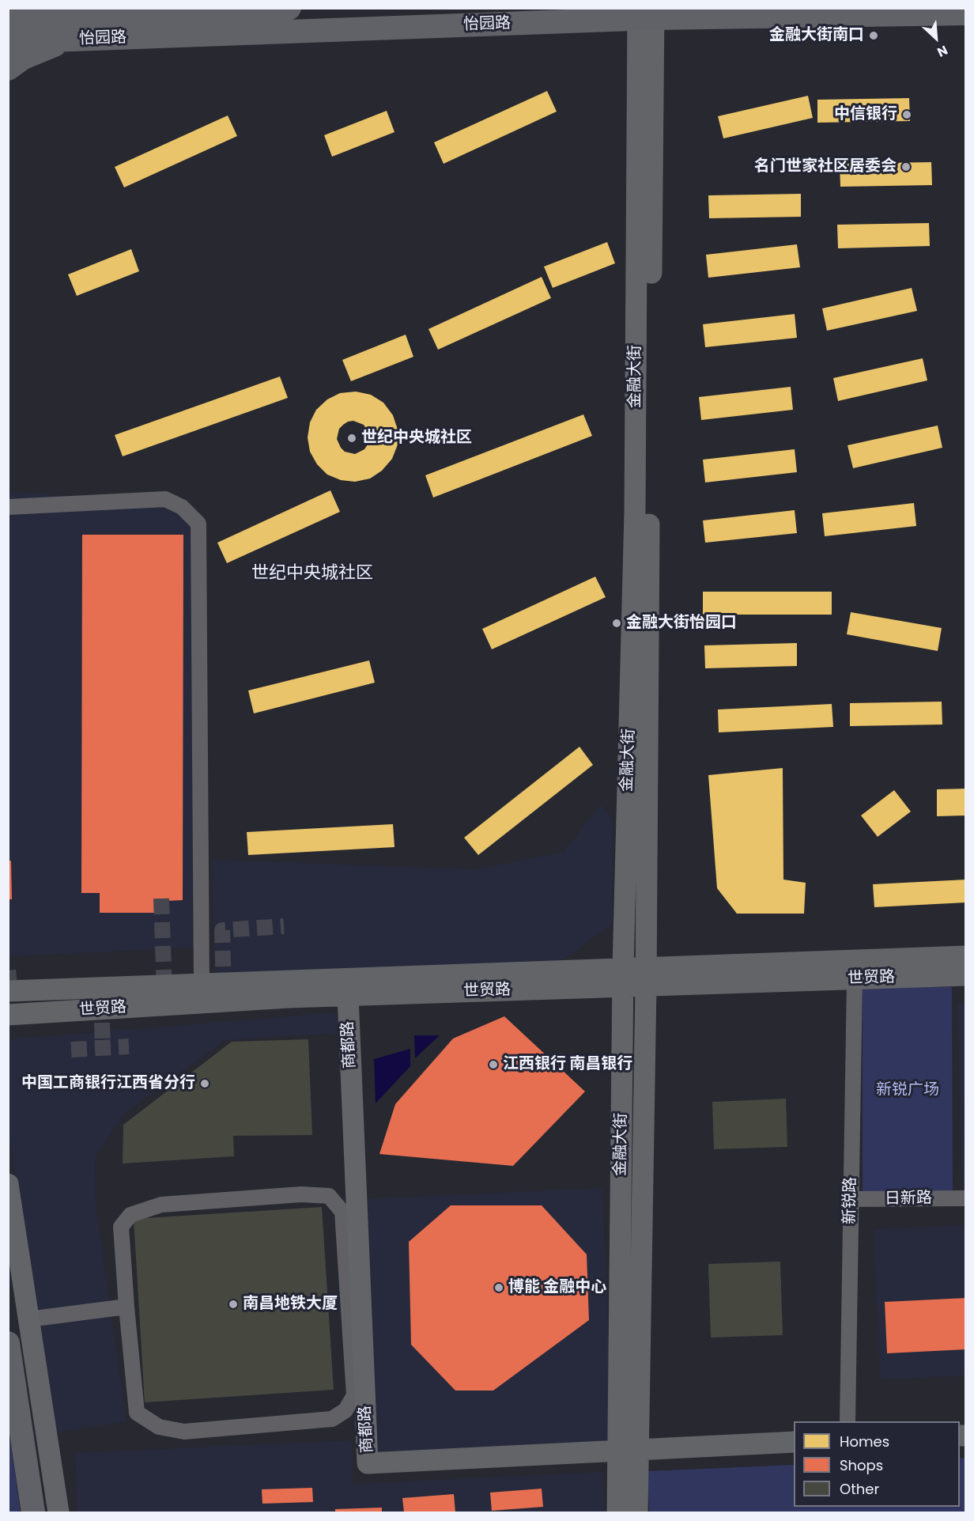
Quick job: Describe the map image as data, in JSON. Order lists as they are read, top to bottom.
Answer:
{
  "streets": {
    "main road": ["怡园路"],
    "street": [
      "金融大街",
      "世贸路",
      "商都路",
      "日新路",
      "新锐路"
    ]
  },
  "crossings": [
    ["怡园路", "金融大街"],
    ["金融大街", "世贸路"],
    ["金融大街", "商都路"],
    ["世贸路", "商都路"],
    ["世贸路", "新锐路"],
    ["日新路", "新锐路"]
  ],
  "districts": ["世纪中央城社区"],
  "parks": ["新锐广场"],
  "places": [
    "金融大街南口",
    "中信银行",
    "名门世家社区居委会",
    "世纪中央城社区",
    "金融大街怡园口",
    "江西银行 南昌银行",
    "中国工商银行江西省分行",
    "博能 金融中心",
    "南昌地铁大厦"
  ],
  "legend": ["Homes", "Shops", "Other"],
  "north": "bottom right"
}
